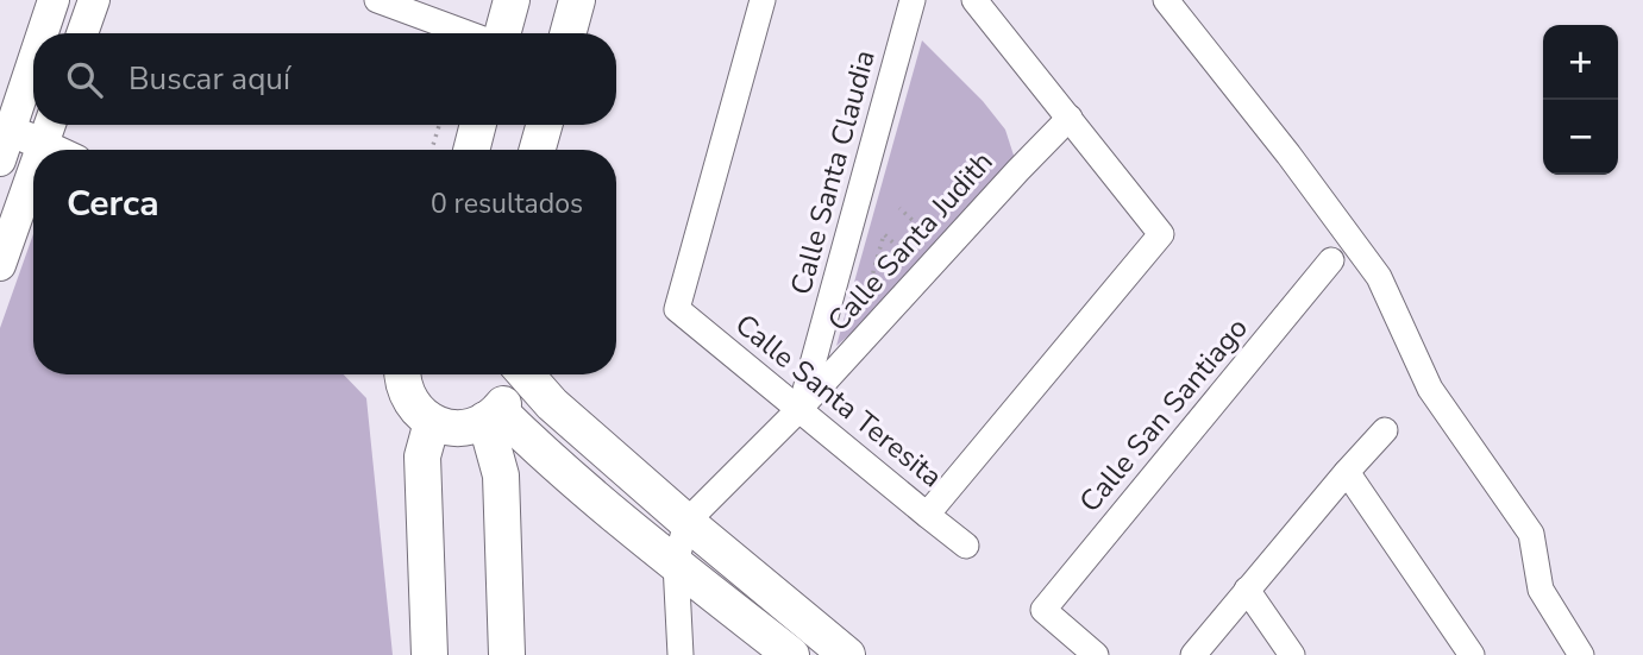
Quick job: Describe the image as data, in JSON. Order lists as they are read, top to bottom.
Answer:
{
  "streets": {
    "street": [
      "Calle Santa Claudia",
      "Calle Santa Judith",
      "Calle Santa Teresita",
      "Calle San Santiago"
    ]
  },
  "crossings": [
    ["Calle Santa Claudia", "Calle Santa Judith"],
    ["Calle Santa Claudia", "Calle Santa Teresita"],
    ["Calle Santa Judith", "Calle Santa Teresita"]
  ],
  "page": {
    "map_buttons": ["+", "−"],
    "search": "Buscar aquí",
    "heading": ["Cerca", "0 resultados"]
  }
}
